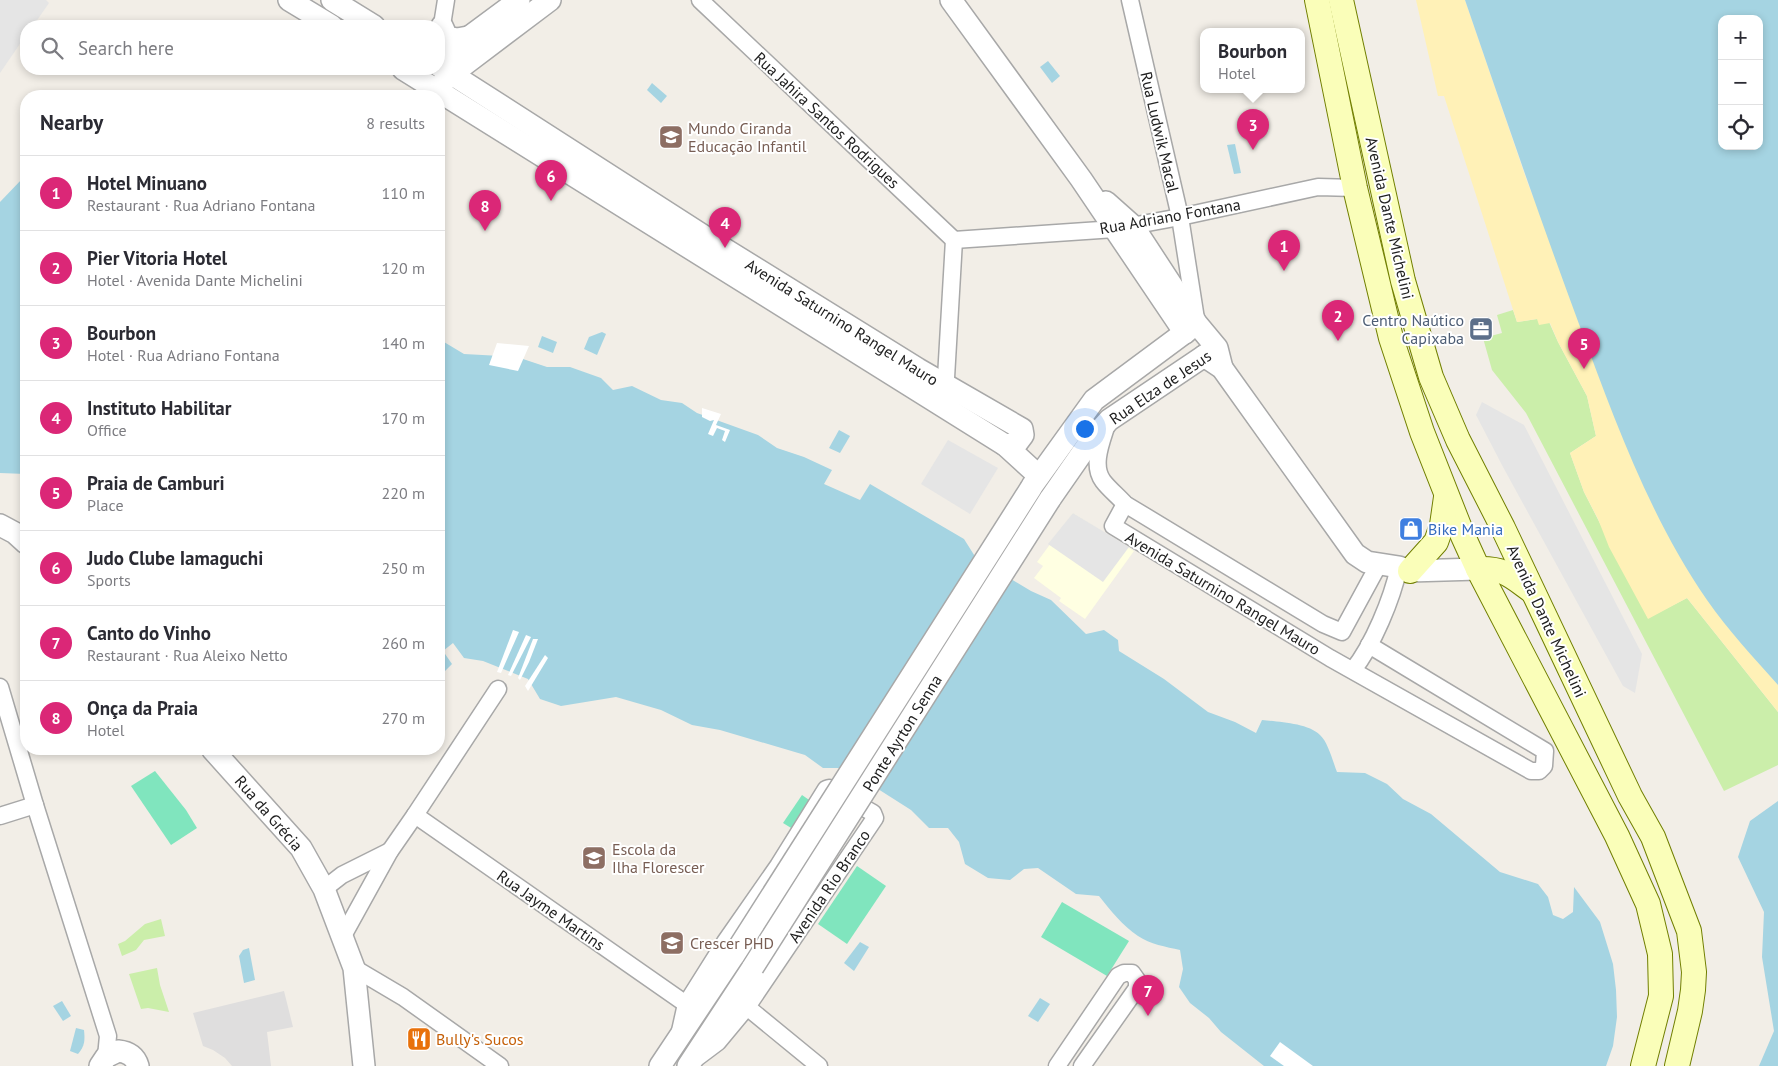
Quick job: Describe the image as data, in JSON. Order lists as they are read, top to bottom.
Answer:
{
  "streets": {
    "main road": ["Avenida Dante Michelini"],
    "street": [
      "Rua Jahira Santos Rodrigues",
      "Rua Ludwik Macal",
      "Rua Adriano Fontana",
      "Avenida Saturnino Rangel Mauro",
      "Rua Elza de Jesus",
      "Ponte Ayrton Senna",
      "Rua da Grécia",
      "Avenida Rio Branco",
      "Rua Jayme Martins"
    ]
  },
  "crossings": [
    ["Rua Jahira Santos Rodrigues", "Rua Adriano Fontana"],
    ["Rua Ludwik Macal", "Rua Adriano Fontana"],
    ["Rua Ludwik Macal", "Rua Elza de Jesus"],
    ["Rua Adriano Fontana", "Avenida Dante Michelini"],
    ["Avenida Saturnino Rangel Mauro", "Rua Elza de Jesus"],
    ["Avenida Saturnino Rangel Mauro", "Ponte Ayrton Senna"],
    ["Rua Elza de Jesus", "Ponte Ayrton Senna"],
    ["Ponte Ayrton Senna", "Avenida Rio Branco"],
    ["Avenida Rio Branco", "Rua Jayme Martins"]
  ],
  "places": {
    "school or university": ["Mundo Ciranda Educação Infantil", "Escola da Ilha Florescer", "Crescer PHD"],
    "office": ["Centro Naútico Capixaba"],
    "shop": ["Bike Mania"],
    "restaurant": ["Bully's Sucos"]
  },
  "page": {
    "map_buttons": ["+", "−"],
    "search": "Search here",
    "popup": ["Bourbon", "Hotel"],
    "heading": ["Nearby", "8 results"],
    "pins": [
      "3",
      "6",
      "8",
      "4",
      "1",
      "2",
      "5",
      "7"
    ],
    "list": [
      {
        "mark": "1",
        "name": "Hotel Minuano",
        "note": "Restaurant · Rua Adriano Fontana",
        "value": "110 m"
      },
      {
        "mark": "2",
        "name": "Pier Vitoria Hotel",
        "note": "Hotel · Avenida Dante Michelini",
        "value": "120 m"
      },
      {
        "mark": "3",
        "name": "Bourbon",
        "note": "Hotel · Rua Adriano Fontana",
        "value": "140 m"
      },
      {
        "mark": "4",
        "name": "Instituto Habilitar",
        "note": "Office",
        "value": "170 m"
      },
      {
        "mark": "5",
        "name": "Praia de Camburi",
        "note": "Place",
        "value": "220 m"
      },
      {
        "mark": "6",
        "name": "Judo Clube Iamaguchi",
        "note": "Sports",
        "value": "250 m"
      },
      {
        "mark": "7",
        "name": "Canto do Vinho",
        "note": "Restaurant · Rua Aleixo Netto",
        "value": "260 m"
      },
      {
        "mark": "8",
        "name": "Onça da Praia",
        "note": "Hotel",
        "value": "270 m"
      }
    ]
  }
}
